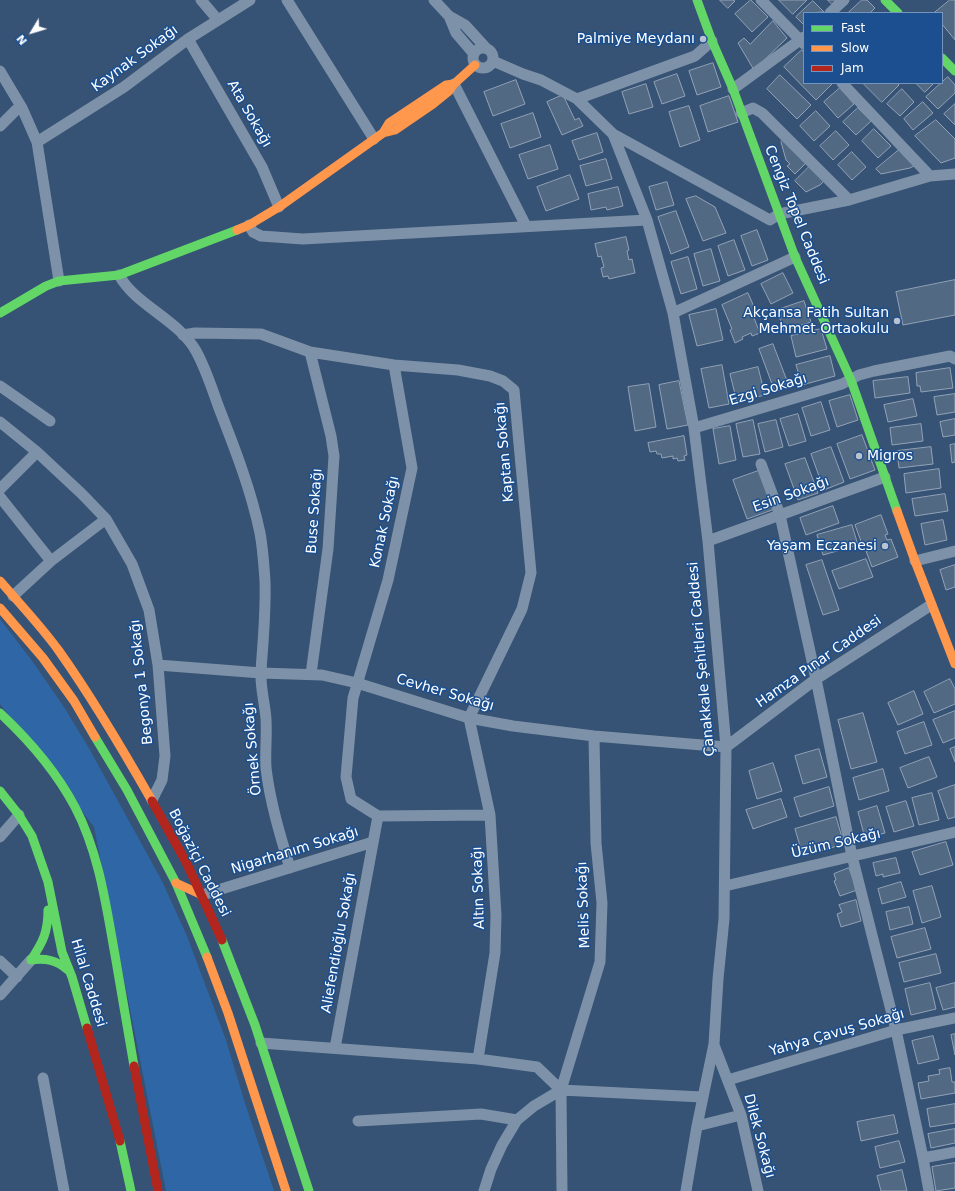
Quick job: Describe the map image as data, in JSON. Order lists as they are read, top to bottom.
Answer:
{
  "streets": {
    "main road": ["Cengiz Topel Caddesi", "Boğaziçi Caddesi", "Hilal Caddesi"],
    "street": [
      "Kaynak Sokağı",
      "Ata Sokağı",
      "Ezgi Sokağı",
      "Kaptan Sokağı",
      "Esin Sokağı",
      "Buse Sokağı",
      "Konak Sokağı",
      "Çanakkale Şehitleri Caddesi",
      "Hamza Pınar Caddesi",
      "Begonya 1 Sokağı",
      "Cevher Sokağı",
      "Örnek Sokağı",
      "Üzüm Sokağı",
      "Nigarhanım Sokağı",
      "Altın Sokağı",
      "Melis Sokağı",
      "Aliefendioğlu Sokağı",
      "Yahya Çavuş Sokağı",
      "Dilek Sokağı"
    ]
  },
  "crossings": [
    ["Kaynak Sokağı", "Ata Sokağı"],
    ["Cengiz Topel Caddesi", "Ezgi Sokağı"],
    ["Cengiz Topel Caddesi", "Esin Sokağı"],
    ["Cengiz Topel Caddesi", "Hamza Pınar Caddesi"],
    ["Ezgi Sokağı", "Çanakkale Şehitleri Caddesi"],
    ["Kaptan Sokağı", "Buse Sokağı"],
    ["Kaptan Sokağı", "Konak Sokağı"],
    ["Kaptan Sokağı", "Cevher Sokağı"],
    ["Kaptan Sokağı", "Örnek Sokağı"],
    ["Kaptan Sokağı", "Altın Sokağı"],
    ["Esin Sokağı", "Çanakkale Şehitleri Caddesi"],
    ["Buse Sokağı", "Cevher Sokağı"],
    ["Konak Sokağı", "Cevher Sokağı"],
    ["Çanakkale Şehitleri Caddesi", "Hamza Pınar Caddesi"],
    ["Çanakkale Şehitleri Caddesi", "Cevher Sokağı"],
    ["Çanakkale Şehitleri Caddesi", "Üzüm Sokağı"],
    ["Çanakkale Şehitleri Caddesi", "Dilek Sokağı"],
    ["Hamza Pınar Caddesi", "Cevher Sokağı"],
    ["Begonya 1 Sokağı", "Cevher Sokağı"],
    ["Begonya 1 Sokağı", "Boğaziçi Caddesi"],
    ["Cevher Sokağı", "Örnek Sokağı"],
    ["Cevher Sokağı", "Altın Sokağı"],
    ["Cevher Sokağı", "Melis Sokağı"],
    ["Örnek Sokağı", "Nigarhanım Sokağı"],
    ["Nigarhanım Sokağı", "Boğaziçi Caddesi"],
    ["Nigarhanım Sokağı", "Aliefendioğlu Sokağı"],
    ["Yahya Çavuş Sokağı", "Dilek Sokağı"]
  ],
  "places": [
    "Palmiye Meydanı",
    "Akçansa Fatih Sultan Mehmet Ortaokulu",
    "Migros",
    "Yaşam Eczanesi"
  ],
  "legend": ["Fast", "Slow", "Jam"],
  "north": "bottom left"
}
